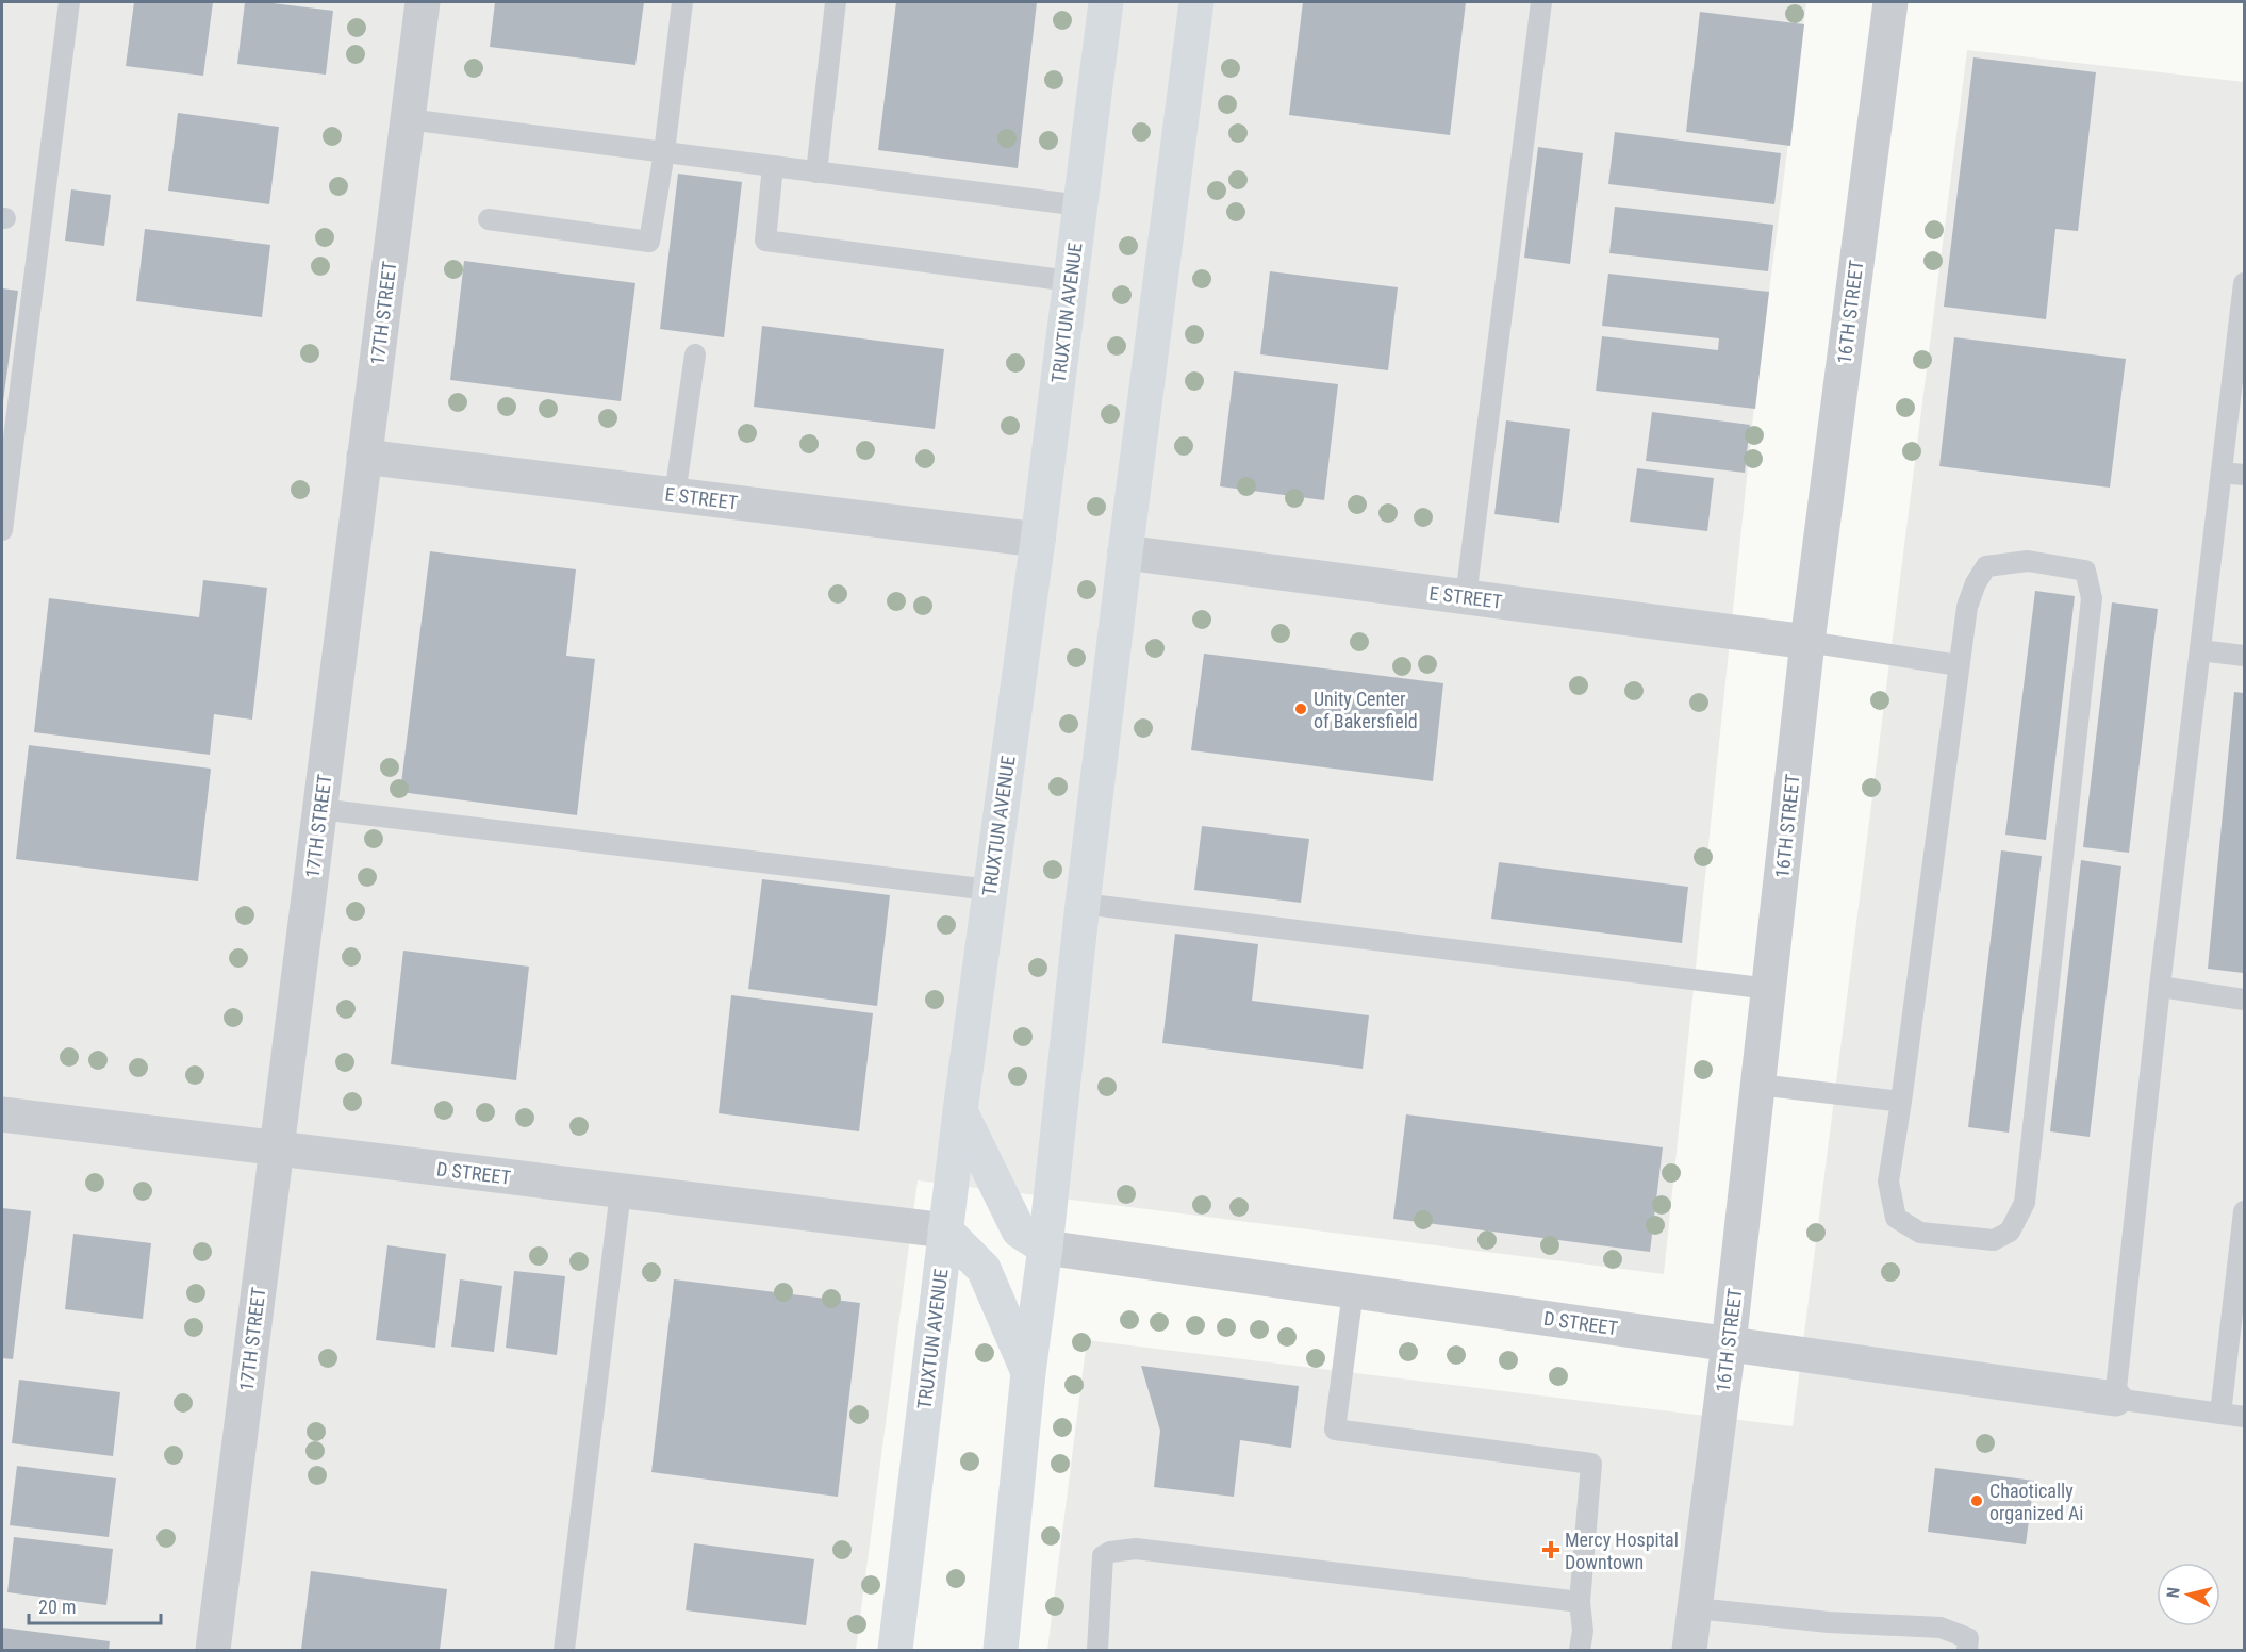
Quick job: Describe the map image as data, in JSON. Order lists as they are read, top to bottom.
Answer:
{
  "streets": {
    "main road": ["TRUXTUN AVENUE"],
    "street": [
      "16TH STREET",
      "17TH STREET",
      "E STREET",
      "D STREET"
    ]
  },
  "crossings": [
    ["16TH STREET", "E STREET"],
    ["16TH STREET", "D STREET"],
    ["17TH STREET", "E STREET"],
    ["17TH STREET", "D STREET"],
    ["TRUXTUN AVENUE", "E STREET"],
    ["TRUXTUN AVENUE", "D STREET"]
  ],
  "places": {
    "other": ["Unity Center of Bakersfield", "Chaotically organized Ai"],
    "health": ["Mercy Hospital Downtown"]
  },
  "scale_bar": "20 m",
  "north": "left"
}
